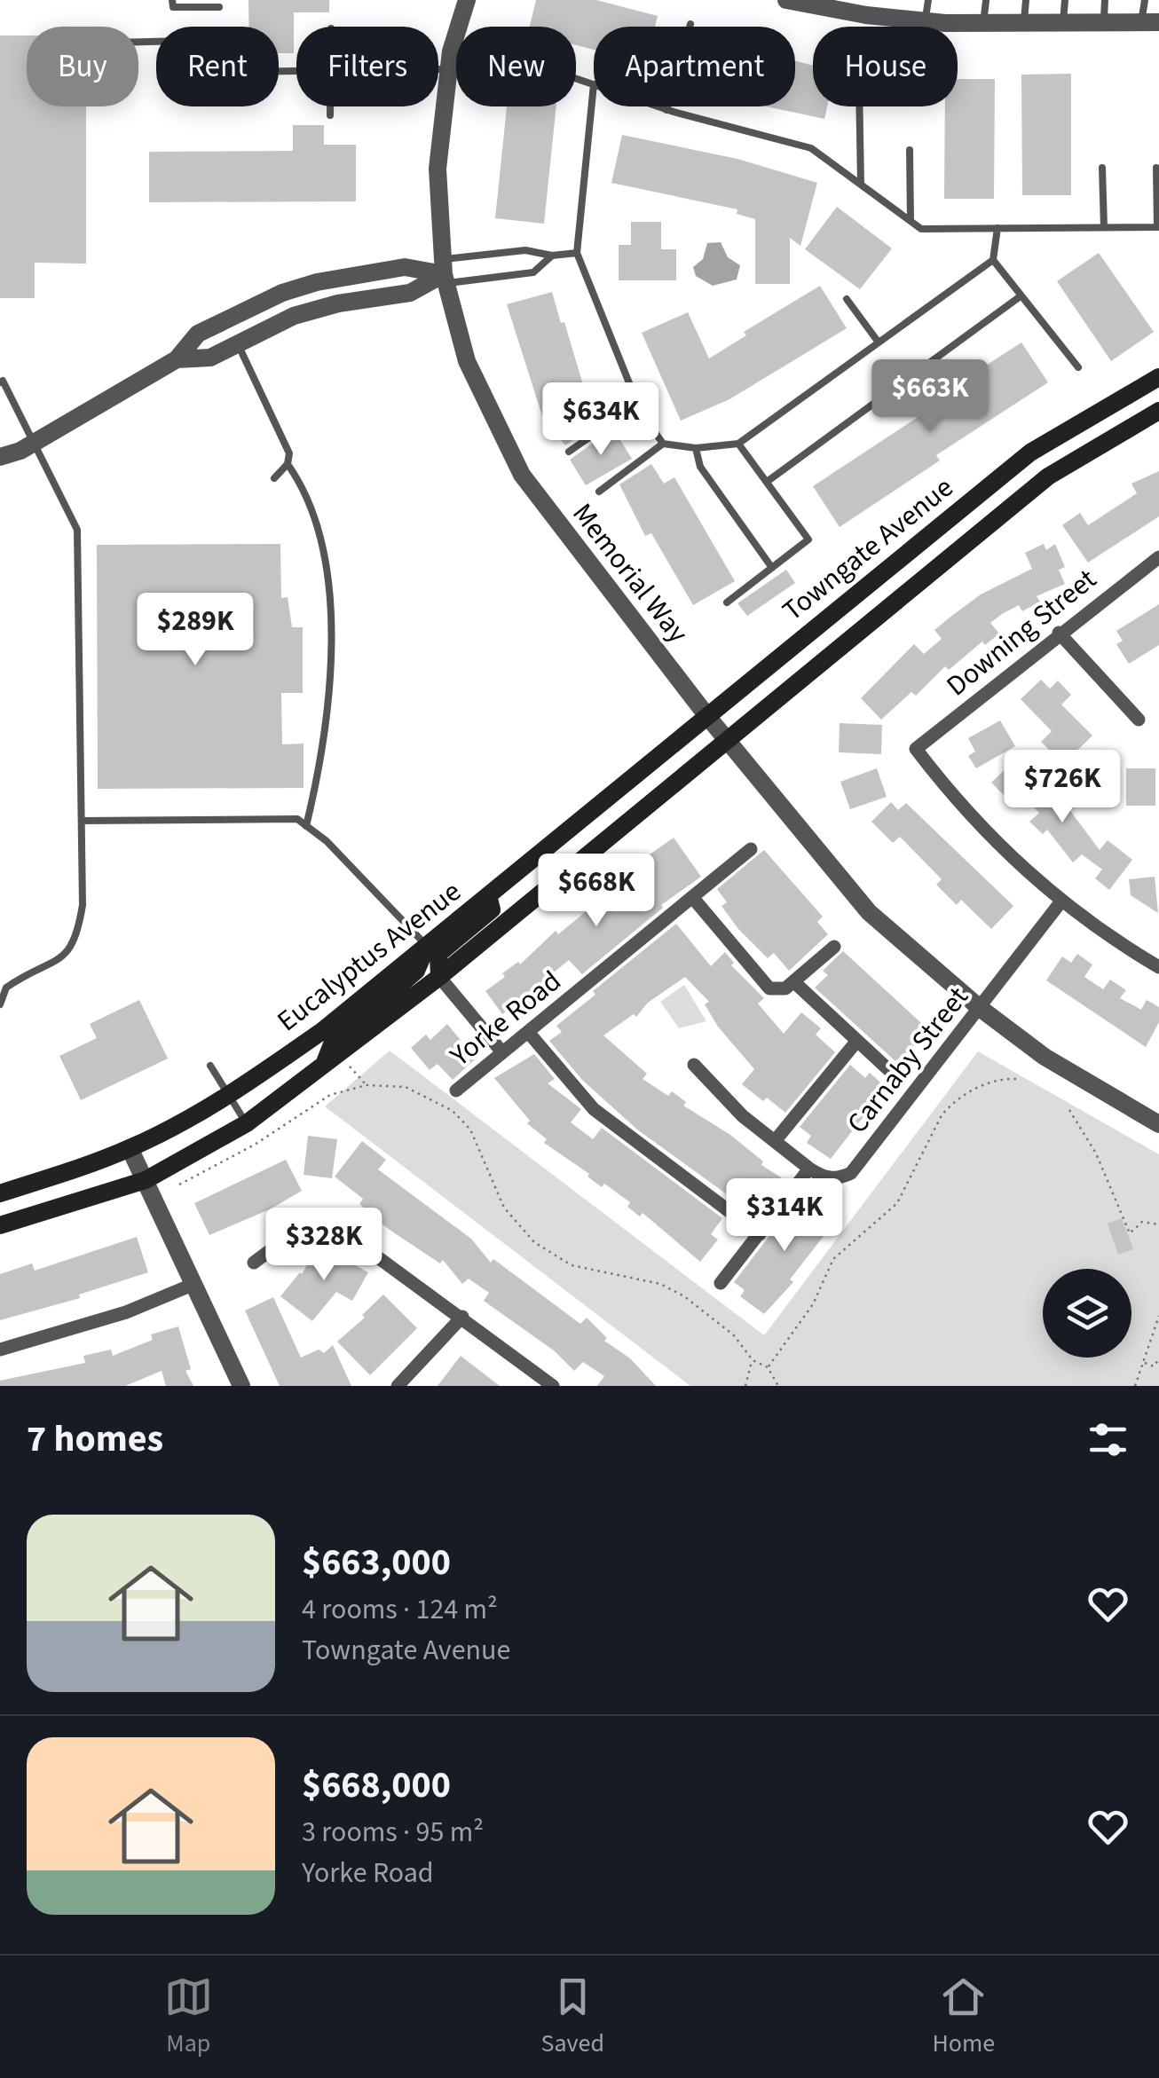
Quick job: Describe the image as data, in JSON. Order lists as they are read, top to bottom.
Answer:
{
  "streets": {
    "main road": ["Towngate Avenue", "Eucalyptus Avenue"],
    "street": [
      "Memorial Way",
      "Downing Street",
      "Yorke Road",
      "Carnaby Street"
    ]
  },
  "crossings": [
    ["Towngate Avenue", "Memorial Way"],
    ["Towngate Avenue", "Eucalyptus Avenue"],
    ["Memorial Way", "Eucalyptus Avenue"],
    ["Downing Street", "Carnaby Street"]
  ],
  "page": {
    "chip": [
      "Buy",
      "Rent",
      "Filters",
      "New",
      "Apartment",
      "House"
    ],
    "price": [
      "$663K",
      "$634K",
      "$289K",
      "$726K",
      "$668K",
      "$314K",
      "$328K"
    ],
    "heading": "7 homes",
    "list": [
      {
        "name": "$663,000",
        "note": "4 rooms · 124 m² · Towngate Avenue"
      },
      {
        "name": "$668,000",
        "note": "3 rooms · 95 m² · Yorke Road"
      }
    ],
    "tabs": ["Map", "Saved", "Home"]
  }
}
